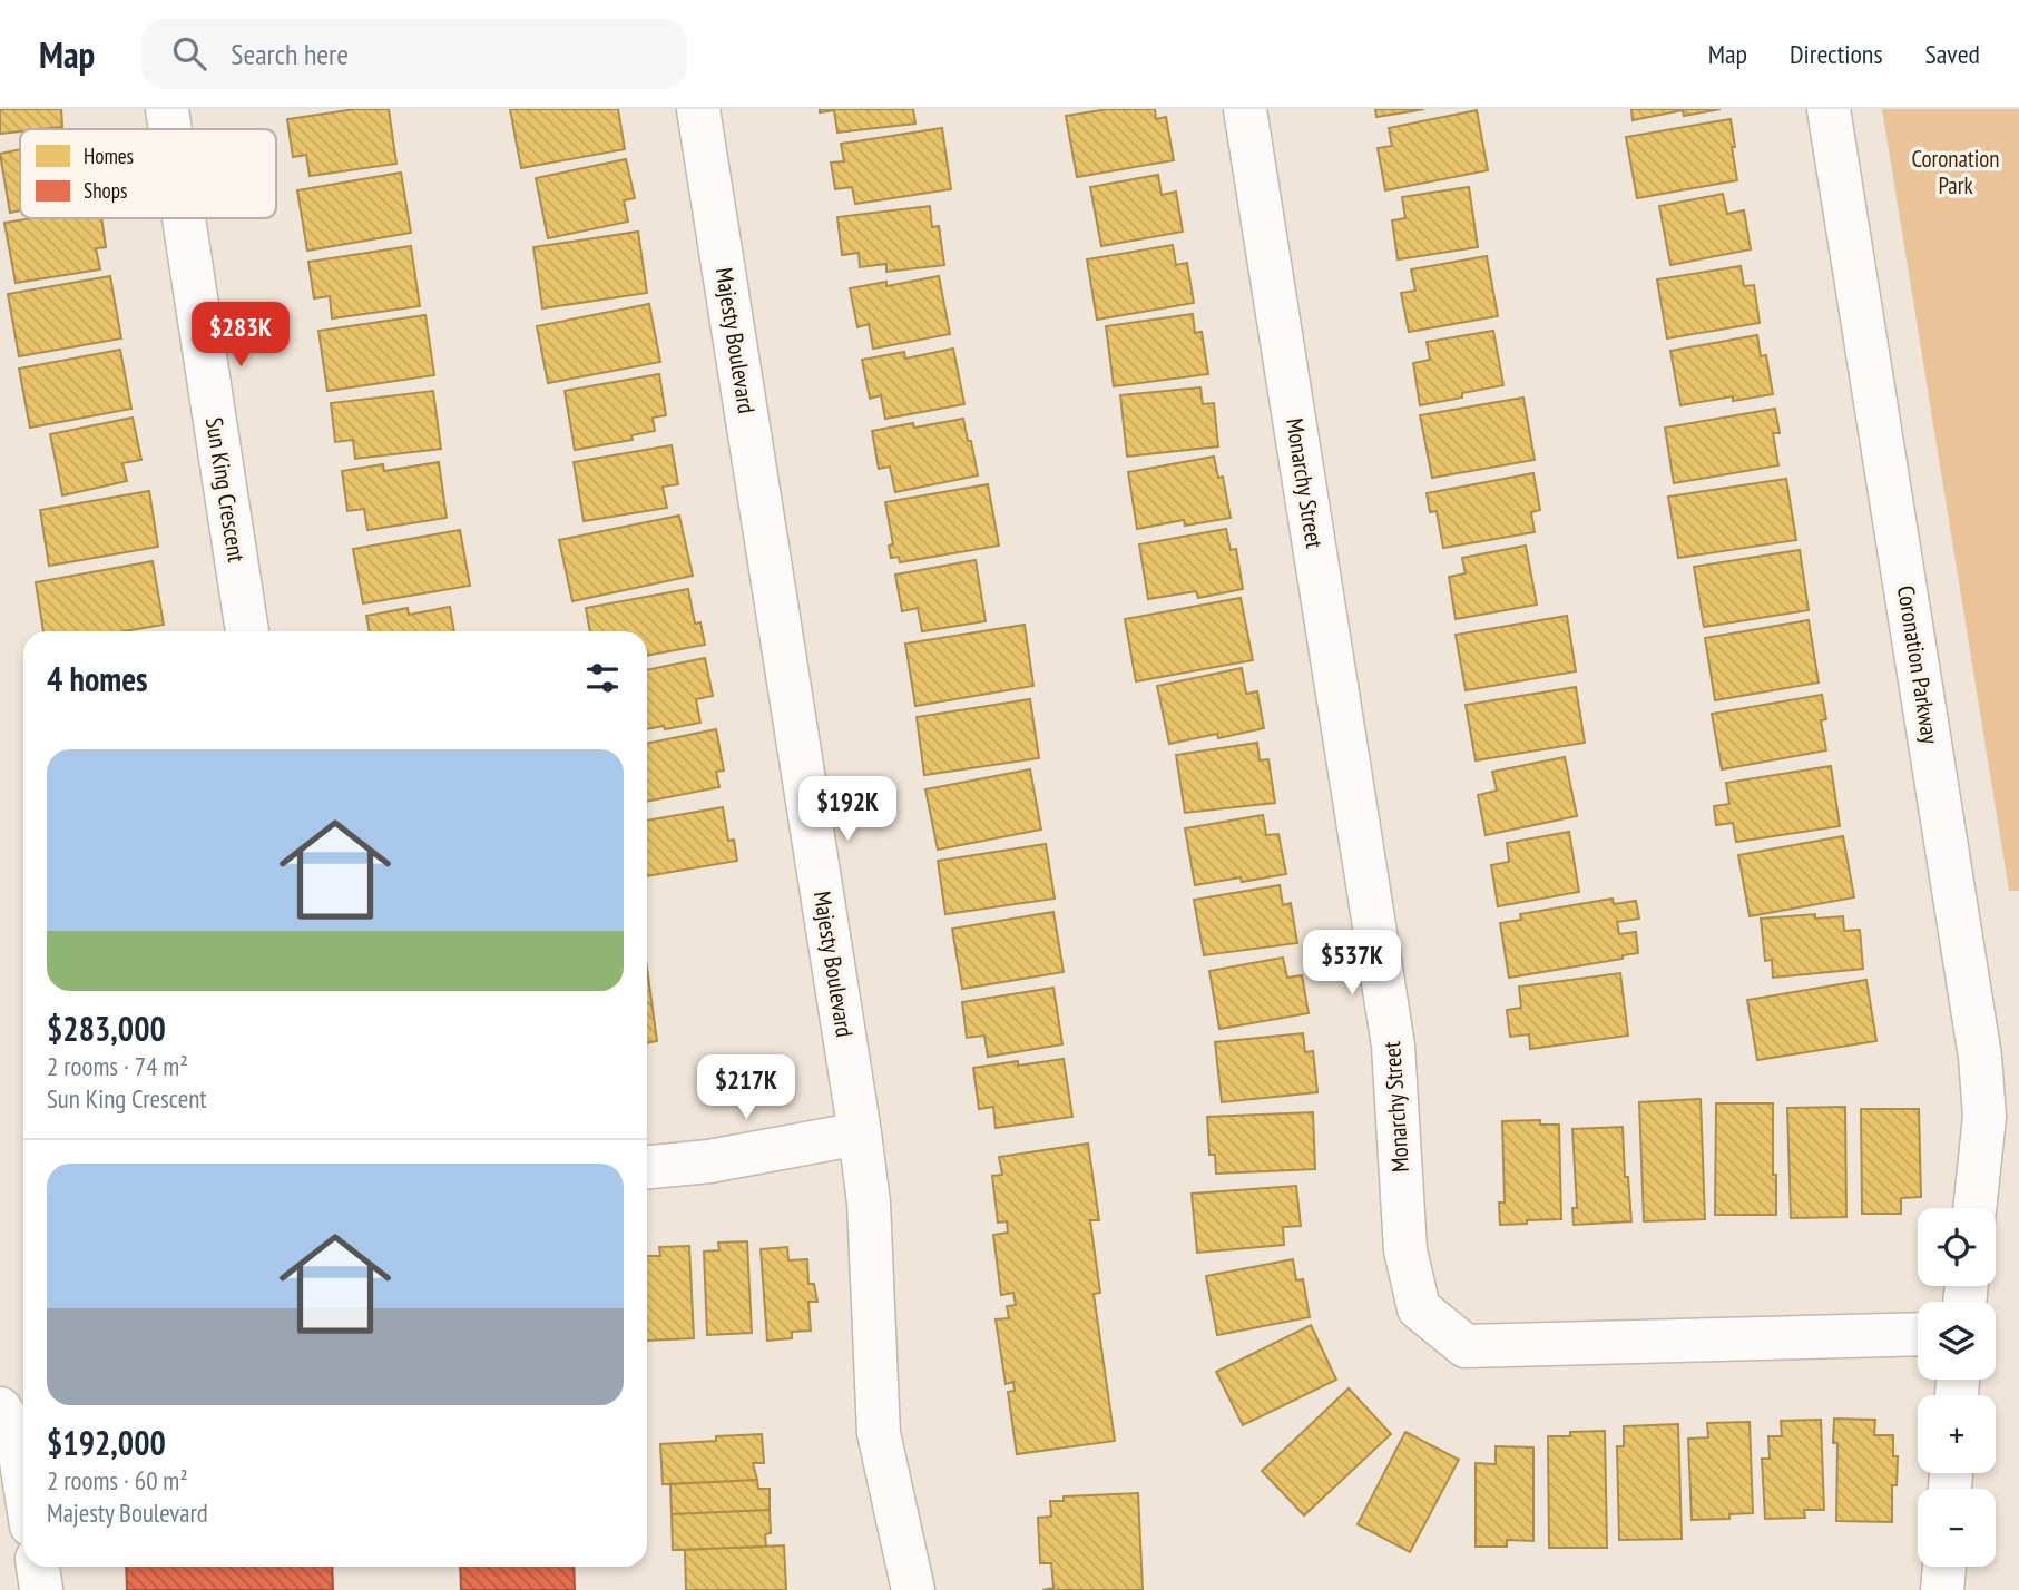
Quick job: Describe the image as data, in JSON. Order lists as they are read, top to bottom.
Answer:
{
  "streets": {
    "street": [
      "Majesty Boulevard",
      "Monarchy Street",
      "Sun King Crescent",
      "Coronation Parkway"
    ]
  },
  "parks": ["Coronation Park"],
  "legend": ["Homes", "Shops"],
  "page": {
    "header": "Map",
    "search": "Search here",
    "nav": ["Map", "Directions", "Saved"],
    "price": [
      "$283K",
      "$192K",
      "$537K",
      "$217K"
    ],
    "heading": "4 homes",
    "list": [
      {
        "name": "$283,000",
        "note": "2 rooms · 74 m² · Sun King Crescent"
      },
      {
        "name": "$192,000",
        "note": "2 rooms · 60 m² · Majesty Boulevard"
      }
    ],
    "map_buttons": ["+", "−"]
  }
}
